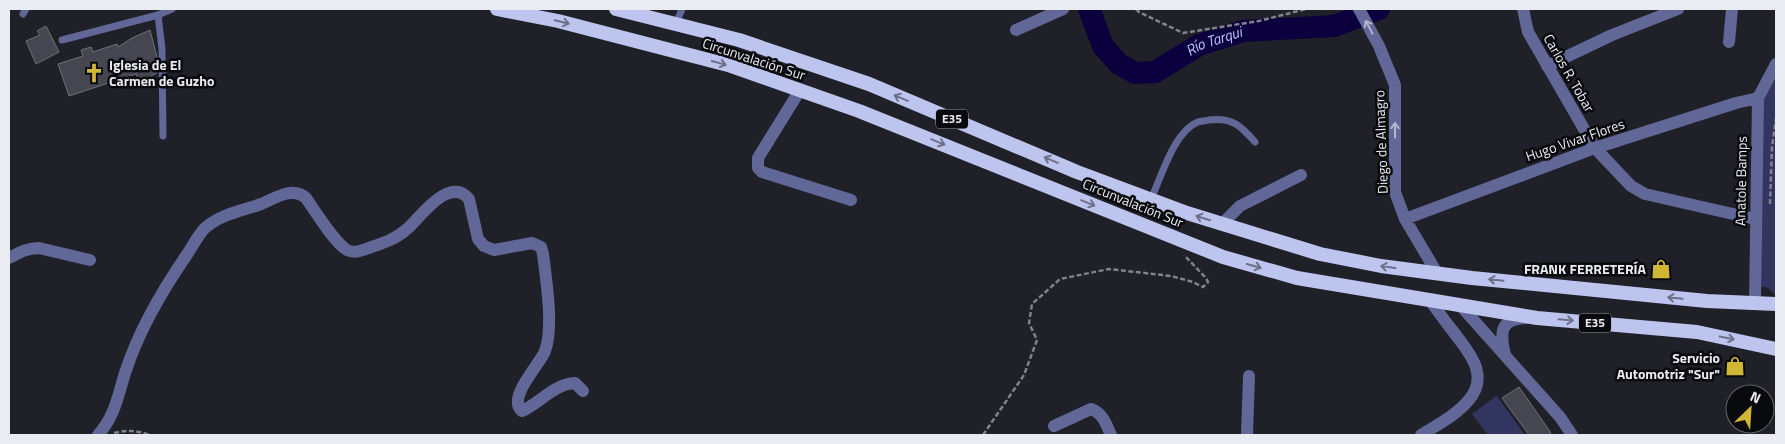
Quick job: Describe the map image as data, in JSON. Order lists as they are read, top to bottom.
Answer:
{
  "streets": {
    "highway": ["Circunvalación Sur", "E35"],
    "street": [
      "Carlos R. Tobar",
      "Hugo Vivar Flores",
      "Diego de Almagro",
      "Anatole Bamps"
    ]
  },
  "crossings": [
    ["Circunvalación Sur", "Diego de Almagro"],
    ["Circunvalación Sur", "Anatole Bamps"],
    ["Carlos R. Tobar", "Hugo Vivar Flores"],
    ["Carlos R. Tobar", "Anatole Bamps"],
    ["Hugo Vivar Flores", "Diego de Almagro"],
    ["Hugo Vivar Flores", "Anatole Bamps"]
  ],
  "one_way": ["Diego de Almagro"],
  "water": ["Río Tarqui"],
  "places": {
    "church": ["Iglesia de El Carmen de Guzho"],
    "shop": ["FRANK FERRETERÍA", "Servicio Automotriz \"Sur\""]
  },
  "north": "top right"
}
